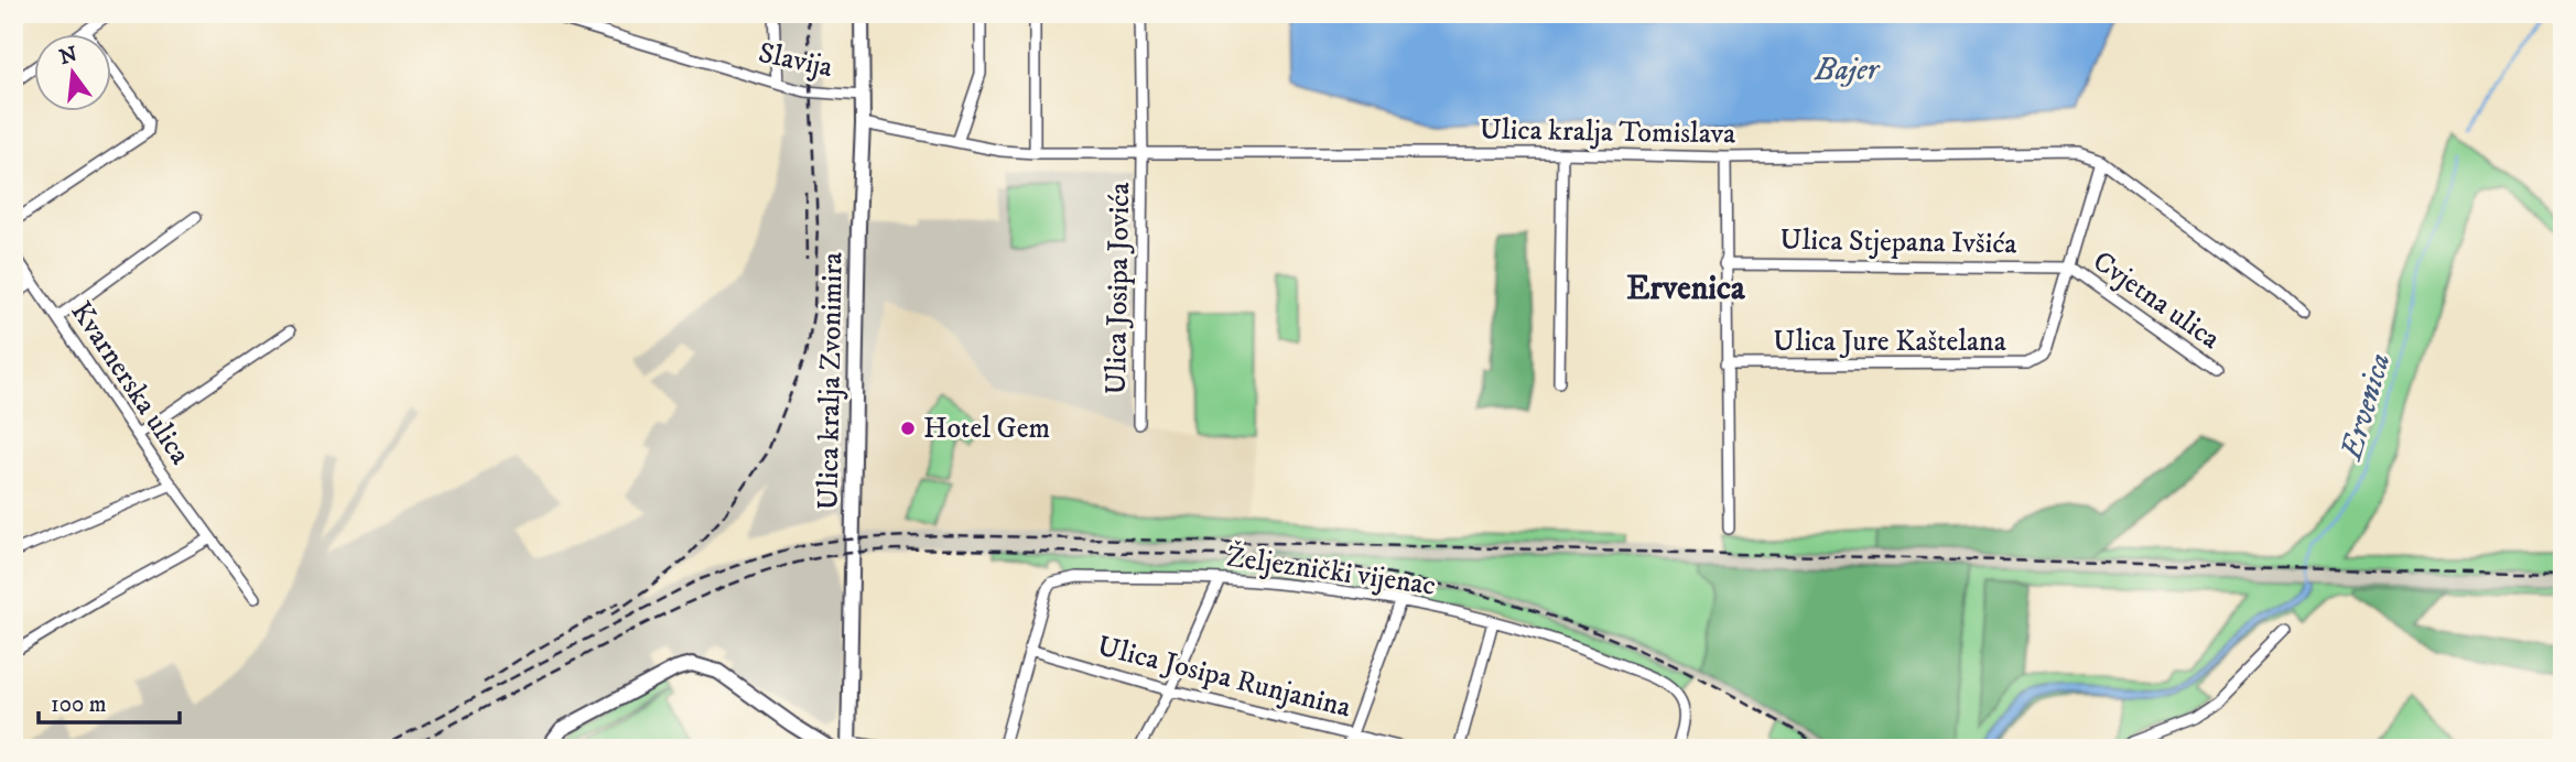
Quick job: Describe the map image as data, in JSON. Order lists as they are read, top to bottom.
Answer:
{
  "streets": {
    "main road": ["Ulica kralja Zvonimira"],
    "street": [
      "Slavija",
      "Ulica kralja Tomislava",
      "Ulica Stjepana Ivšića",
      "Ulica Josipa Jovića",
      "Cvjetna ulica",
      "Ulica Jure Kaštelana",
      "Kvarnerska ulica",
      "Željeznički vijenac",
      "Ulica Josipa Runjanina"
    ]
  },
  "crossings": [
    ["Slavija", "Ulica kralja Zvonimira"],
    ["Ulica kralja Tomislava", "Ulica Josipa Jovića"],
    ["Ulica kralja Tomislava", "Cvjetna ulica"],
    ["Ulica kralja Tomislava", "Ulica kralja Zvonimira"],
    ["Ulica Stjepana Ivšića", "Cvjetna ulica"],
    ["Cvjetna ulica", "Ulica Jure Kaštelana"],
    ["Željeznički vijenac", "Ulica Josipa Runjanina"]
  ],
  "districts": ["Ervenica"],
  "water": ["Bajer", "Ervenica"],
  "places": ["Hotel Gem"],
  "scale_bar": "100 m",
  "north": "top"
}
